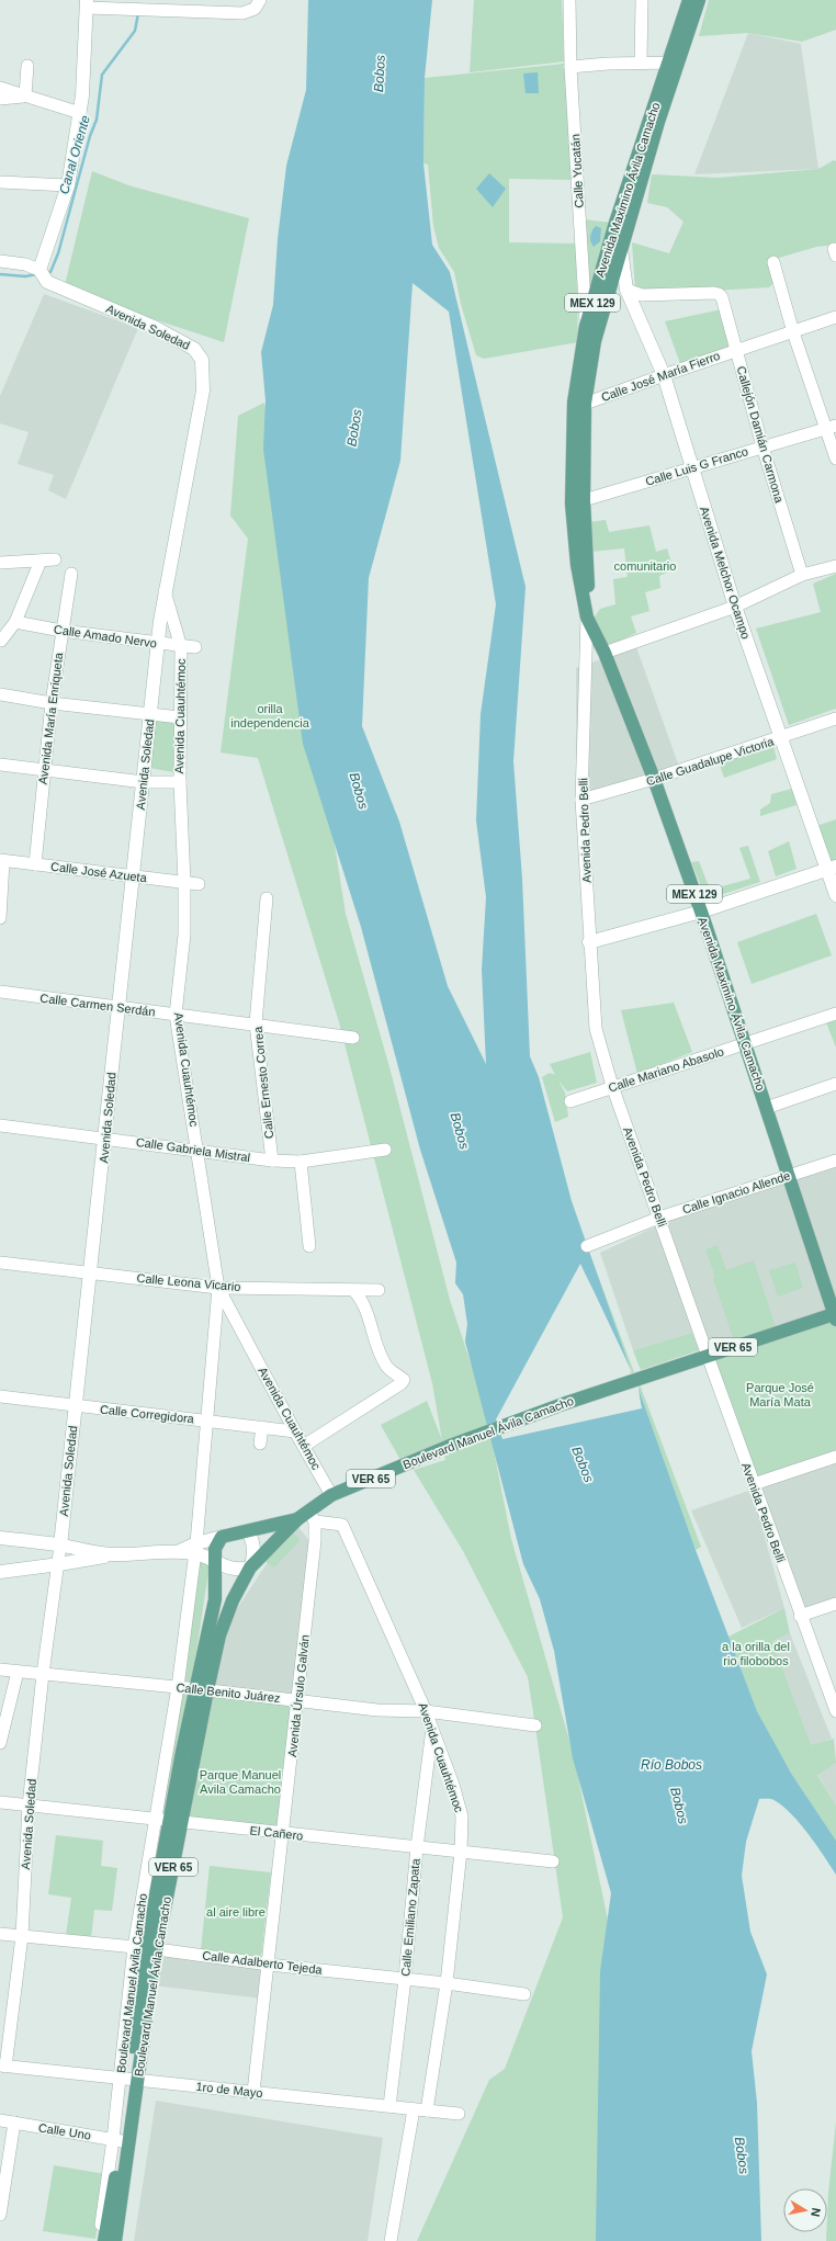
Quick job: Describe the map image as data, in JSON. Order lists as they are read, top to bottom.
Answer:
{
  "streets": {
    "main road": [
      "Avenida Maximino Ávila Camacho",
      "MEX 129",
      "Avenida Soledad",
      "Avenida Melchor Ocampo",
      "VER 65",
      "Boulevard Manuel Ávila Camacho"
    ],
    "street": [
      "Calle Yucatán",
      "Calle José María Fierro",
      "Callejón Damián Carmona",
      "Calle Luis G Franco",
      "Calle Amado Nervo",
      "Avenida Cuauhtémoc",
      "Avenida María Enriqueta",
      "Calle Guadalupe Victoria",
      "Avenida Pedro Belli",
      "Calle José Azueta",
      "Calle Carmen Serdán",
      "Calle Mariano Abasolo",
      "Calle Ernesto Correa",
      "Calle Gabriela Mistral",
      "Calle Ignacio Allende",
      "Calle Leona Vicario",
      "Calle Corregidora",
      "Calle Benito Juárez",
      "Avenida Úrsulo Galván",
      "El Cañero",
      "Calle Emiliano Zapata",
      "Calle Adalberto Tejeda",
      "Boulevard Manuel Avila Camacho",
      "1ro de Mayo",
      "Calle Uno"
    ]
  },
  "crossings": [
    ["Calle Yucatán", "Avenida Maximino Ávila Camacho"],
    ["Avenida Maximino Ávila Camacho", "Calle José María Fierro"],
    ["Avenida Maximino Ávila Camacho", "Calle Luis G Franco"],
    ["Avenida Maximino Ávila Camacho", "Avenida Melchor Ocampo"],
    ["Avenida Maximino Ávila Camacho", "Calle Guadalupe Victoria"],
    ["Avenida Maximino Ávila Camacho", "Avenida Pedro Belli"],
    ["Avenida Maximino Ávila Camacho", "Calle Mariano Abasolo"],
    ["Avenida Maximino Ávila Camacho", "Calle Ignacio Allende"],
    ["Avenida Maximino Ávila Camacho", "VER 65"],
    ["Avenida Soledad", "Calle Amado Nervo"],
    ["Avenida Soledad", "Avenida Cuauhtémoc"],
    ["Avenida Soledad", "Calle José Azueta"],
    ["Avenida Soledad", "Calle Carmen Serdán"],
    ["Avenida Soledad", "Calle Gabriela Mistral"],
    ["Avenida Soledad", "Calle Leona Vicario"],
    ["Avenida Soledad", "Calle Corregidora"],
    ["Avenida Soledad", "Calle Benito Juárez"],
    ["Avenida Soledad", "El Cañero"],
    ["Avenida Soledad", "Calle Adalberto Tejeda"],
    ["Avenida Soledad", "1ro de Mayo"],
    ["Calle José María Fierro", "Callejón Damián Carmona"],
    ["Calle José María Fierro", "Avenida Melchor Ocampo"],
    ["Callejón Damián Carmona", "Calle Luis G Franco"],
    ["Callejón Damián Carmona", "Avenida Melchor Ocampo"],
    ["Calle Luis G Franco", "Avenida Melchor Ocampo"],
    ["Avenida Melchor Ocampo", "Calle Guadalupe Victoria"],
    ["Calle Amado Nervo", "Avenida Cuauhtémoc"],
    ["Calle Amado Nervo", "Avenida María Enriqueta"],
    ["Avenida Cuauhtémoc", "Calle José Azueta"],
    ["Avenida Cuauhtémoc", "Calle Carmen Serdán"],
    ["Avenida Cuauhtémoc", "Calle Gabriela Mistral"],
    ["Avenida Cuauhtémoc", "Calle Leona Vicario"],
    ["Avenida Cuauhtémoc", "Calle Corregidora"],
    ["Avenida Cuauhtémoc", "Boulevard Manuel Ávila Camacho"],
    ["Avenida Cuauhtémoc", "Calle Benito Juárez"],
    ["Avenida Cuauhtémoc", "Avenida Úrsulo Galván"],
    ["Avenida Cuauhtémoc", "El Cañero"],
    ["Avenida Cuauhtémoc", "Calle Emiliano Zapata"],
    ["Avenida Cuauhtémoc", "Calle Adalberto Tejeda"],
    ["Avenida Cuauhtémoc", "Boulevard Manuel Avila Camacho"],
    ["Avenida Cuauhtémoc", "1ro de Mayo"],
    ["Avenida María Enriqueta", "Calle José Azueta"],
    ["Calle Guadalupe Victoria", "Avenida Pedro Belli"],
    ["Avenida Pedro Belli", "Calle Mariano Abasolo"],
    ["Avenida Pedro Belli", "Calle Ignacio Allende"],
    ["Avenida Pedro Belli", "VER 65"],
    ["Avenida Pedro Belli", "Boulevard Manuel Ávila Camacho"],
    ["Calle Carmen Serdán", "Calle Ernesto Correa"],
    ["Calle Ernesto Correa", "Calle Gabriela Mistral"],
    ["Calle Leona Vicario", "Boulevard Manuel Avila Camacho"],
    ["VER 65", "Boulevard Manuel Ávila Camacho"],
    ["Calle Corregidora", "Boulevard Manuel Avila Camacho"],
    ["Boulevard Manuel Ávila Camacho", "Calle Benito Juárez"],
    ["Boulevard Manuel Ávila Camacho", "Avenida Úrsulo Galván"],
    ["Boulevard Manuel Ávila Camacho", "El Cañero"],
    ["Boulevard Manuel Ávila Camacho", "Calle Adalberto Tejeda"],
    ["Boulevard Manuel Ávila Camacho", "Boulevard Manuel Avila Camacho"],
    ["Boulevard Manuel Ávila Camacho", "1ro de Mayo"],
    ["Boulevard Manuel Ávila Camacho", "Calle Uno"],
    ["Calle Benito Juárez", "Avenida Úrsulo Galván"],
    ["Calle Benito Juárez", "Boulevard Manuel Avila Camacho"],
    ["Avenida Úrsulo Galván", "El Cañero"],
    ["Avenida Úrsulo Galván", "Calle Adalberto Tejeda"],
    ["Avenida Úrsulo Galván", "1ro de Mayo"],
    ["El Cañero", "Calle Emiliano Zapata"],
    ["El Cañero", "Boulevard Manuel Avila Camacho"],
    ["Calle Emiliano Zapata", "Calle Adalberto Tejeda"],
    ["Calle Emiliano Zapata", "1ro de Mayo"],
    ["Calle Adalberto Tejeda", "Boulevard Manuel Avila Camacho"]
  ],
  "water": ["Bobos", "Canal Oriente", "Río Bobos"],
  "parks": [
    "comunitario",
    "orilla independencia",
    "Parque José María Mata",
    "a la orilla del rio filobobos",
    "Parque Manuel Avila Camacho",
    "al aire libre"
  ],
  "north": "right"
}
